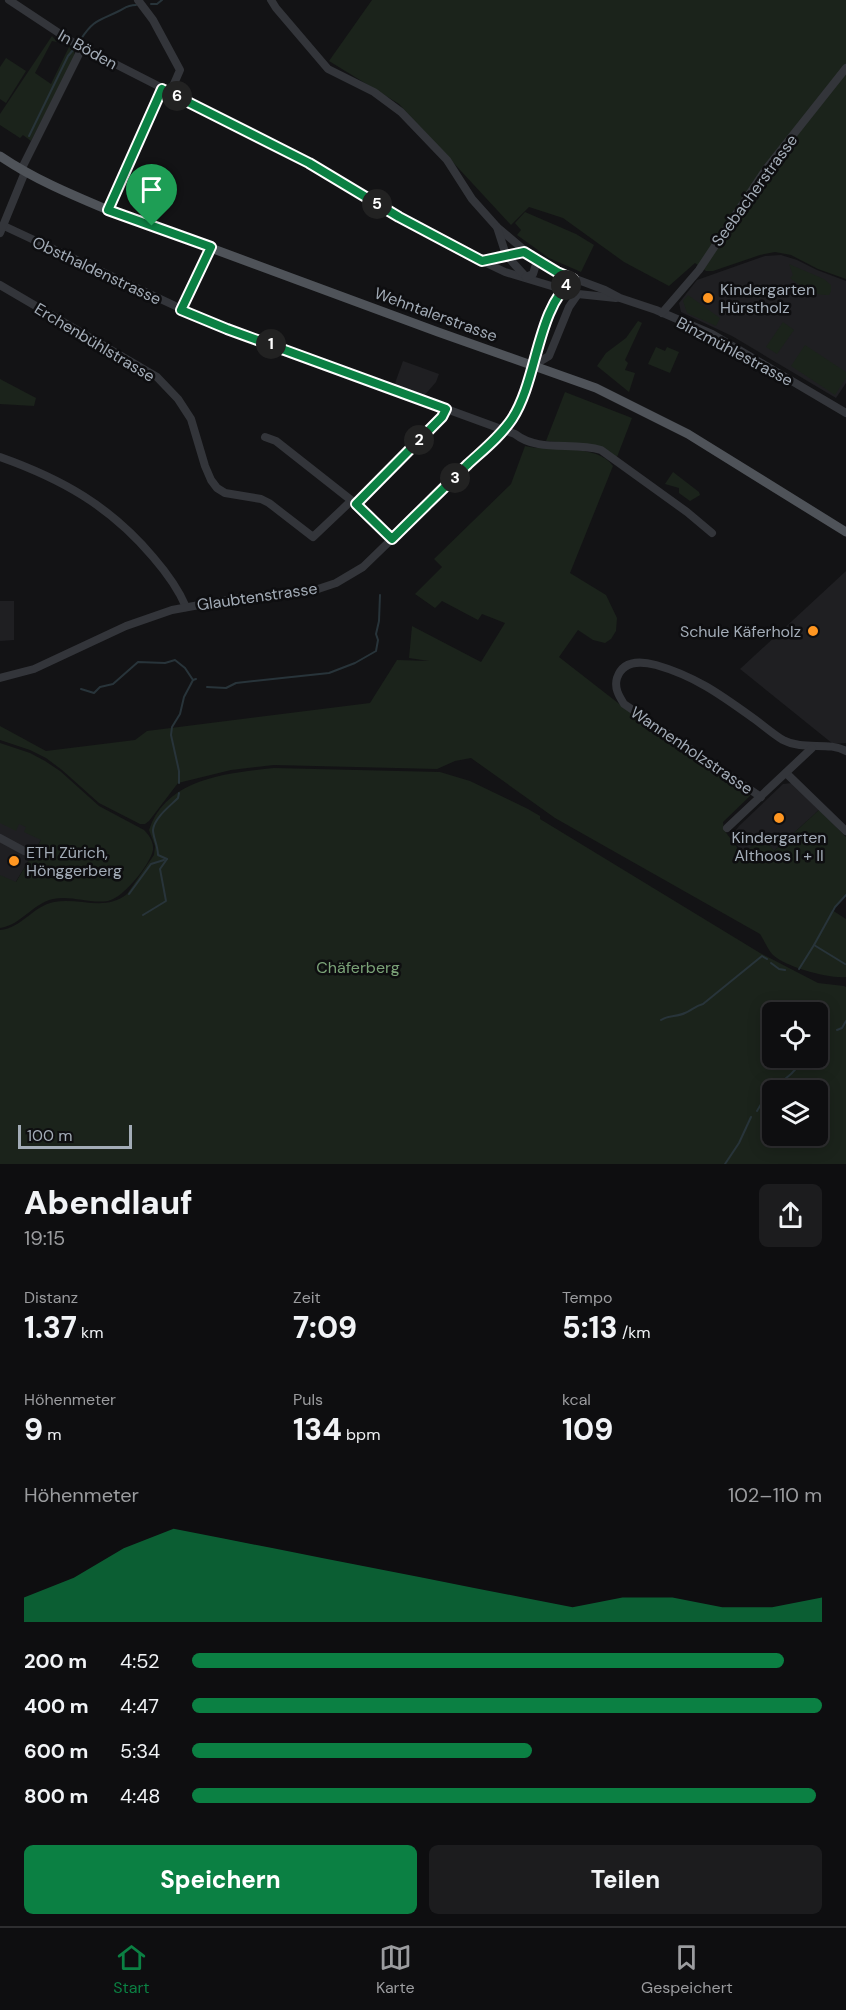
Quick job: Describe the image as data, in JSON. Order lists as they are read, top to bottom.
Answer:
{
  "streets": {
    "main road": ["Wehntalerstrasse"],
    "street": [
      "In Böden",
      "Seebacherstrasse",
      "Obsthaldenstrasse",
      "Erchenbühlstrasse",
      "Binzmühlestrasse",
      "Glaubtenstrasse",
      "Wannenholzstrasse"
    ]
  },
  "crossings": [
    ["In Böden", "Binzmühlestrasse"],
    ["Seebacherstrasse", "Binzmühlestrasse"],
    ["Obsthaldenstrasse", "Glaubtenstrasse"],
    ["Wehntalerstrasse", "Glaubtenstrasse"]
  ],
  "parks": ["Chäferberg"],
  "places": [
    "Kindergarten Hürstholz",
    "Schule Käferholz",
    "Kindergarten Althoos I + II",
    "ETH Zürich, Hönggerberg"
  ],
  "scale_bar": "100 m",
  "page": {
    "pins": [
      "6",
      "5",
      "4",
      "1",
      "2",
      "3"
    ],
    "scale": "100 m",
    "heading": ["Abendlauf", "19:15"],
    "stats": [
      ["Distanz", "1.37 km"],
      ["Zeit", "7:09"],
      ["Tempo", "5:13 /km"],
      ["Höhenmeter", "9 m"],
      ["Puls", "134 bpm"],
      ["kcal", "109"]
    ],
    "chart": ["Höhenmeter", "102–110 m"],
    "list": [
      {
        "name": "200 m",
        "note": "4:52"
      },
      {
        "name": "400 m",
        "note": "4:47"
      },
      {
        "name": "600 m",
        "note": "5:34"
      },
      {
        "name": "800 m",
        "note": "4:48"
      }
    ],
    "buttons": ["Speichern", "Teilen"],
    "tabs": ["Start", "Karte", "Gespeichert"]
  }
}
